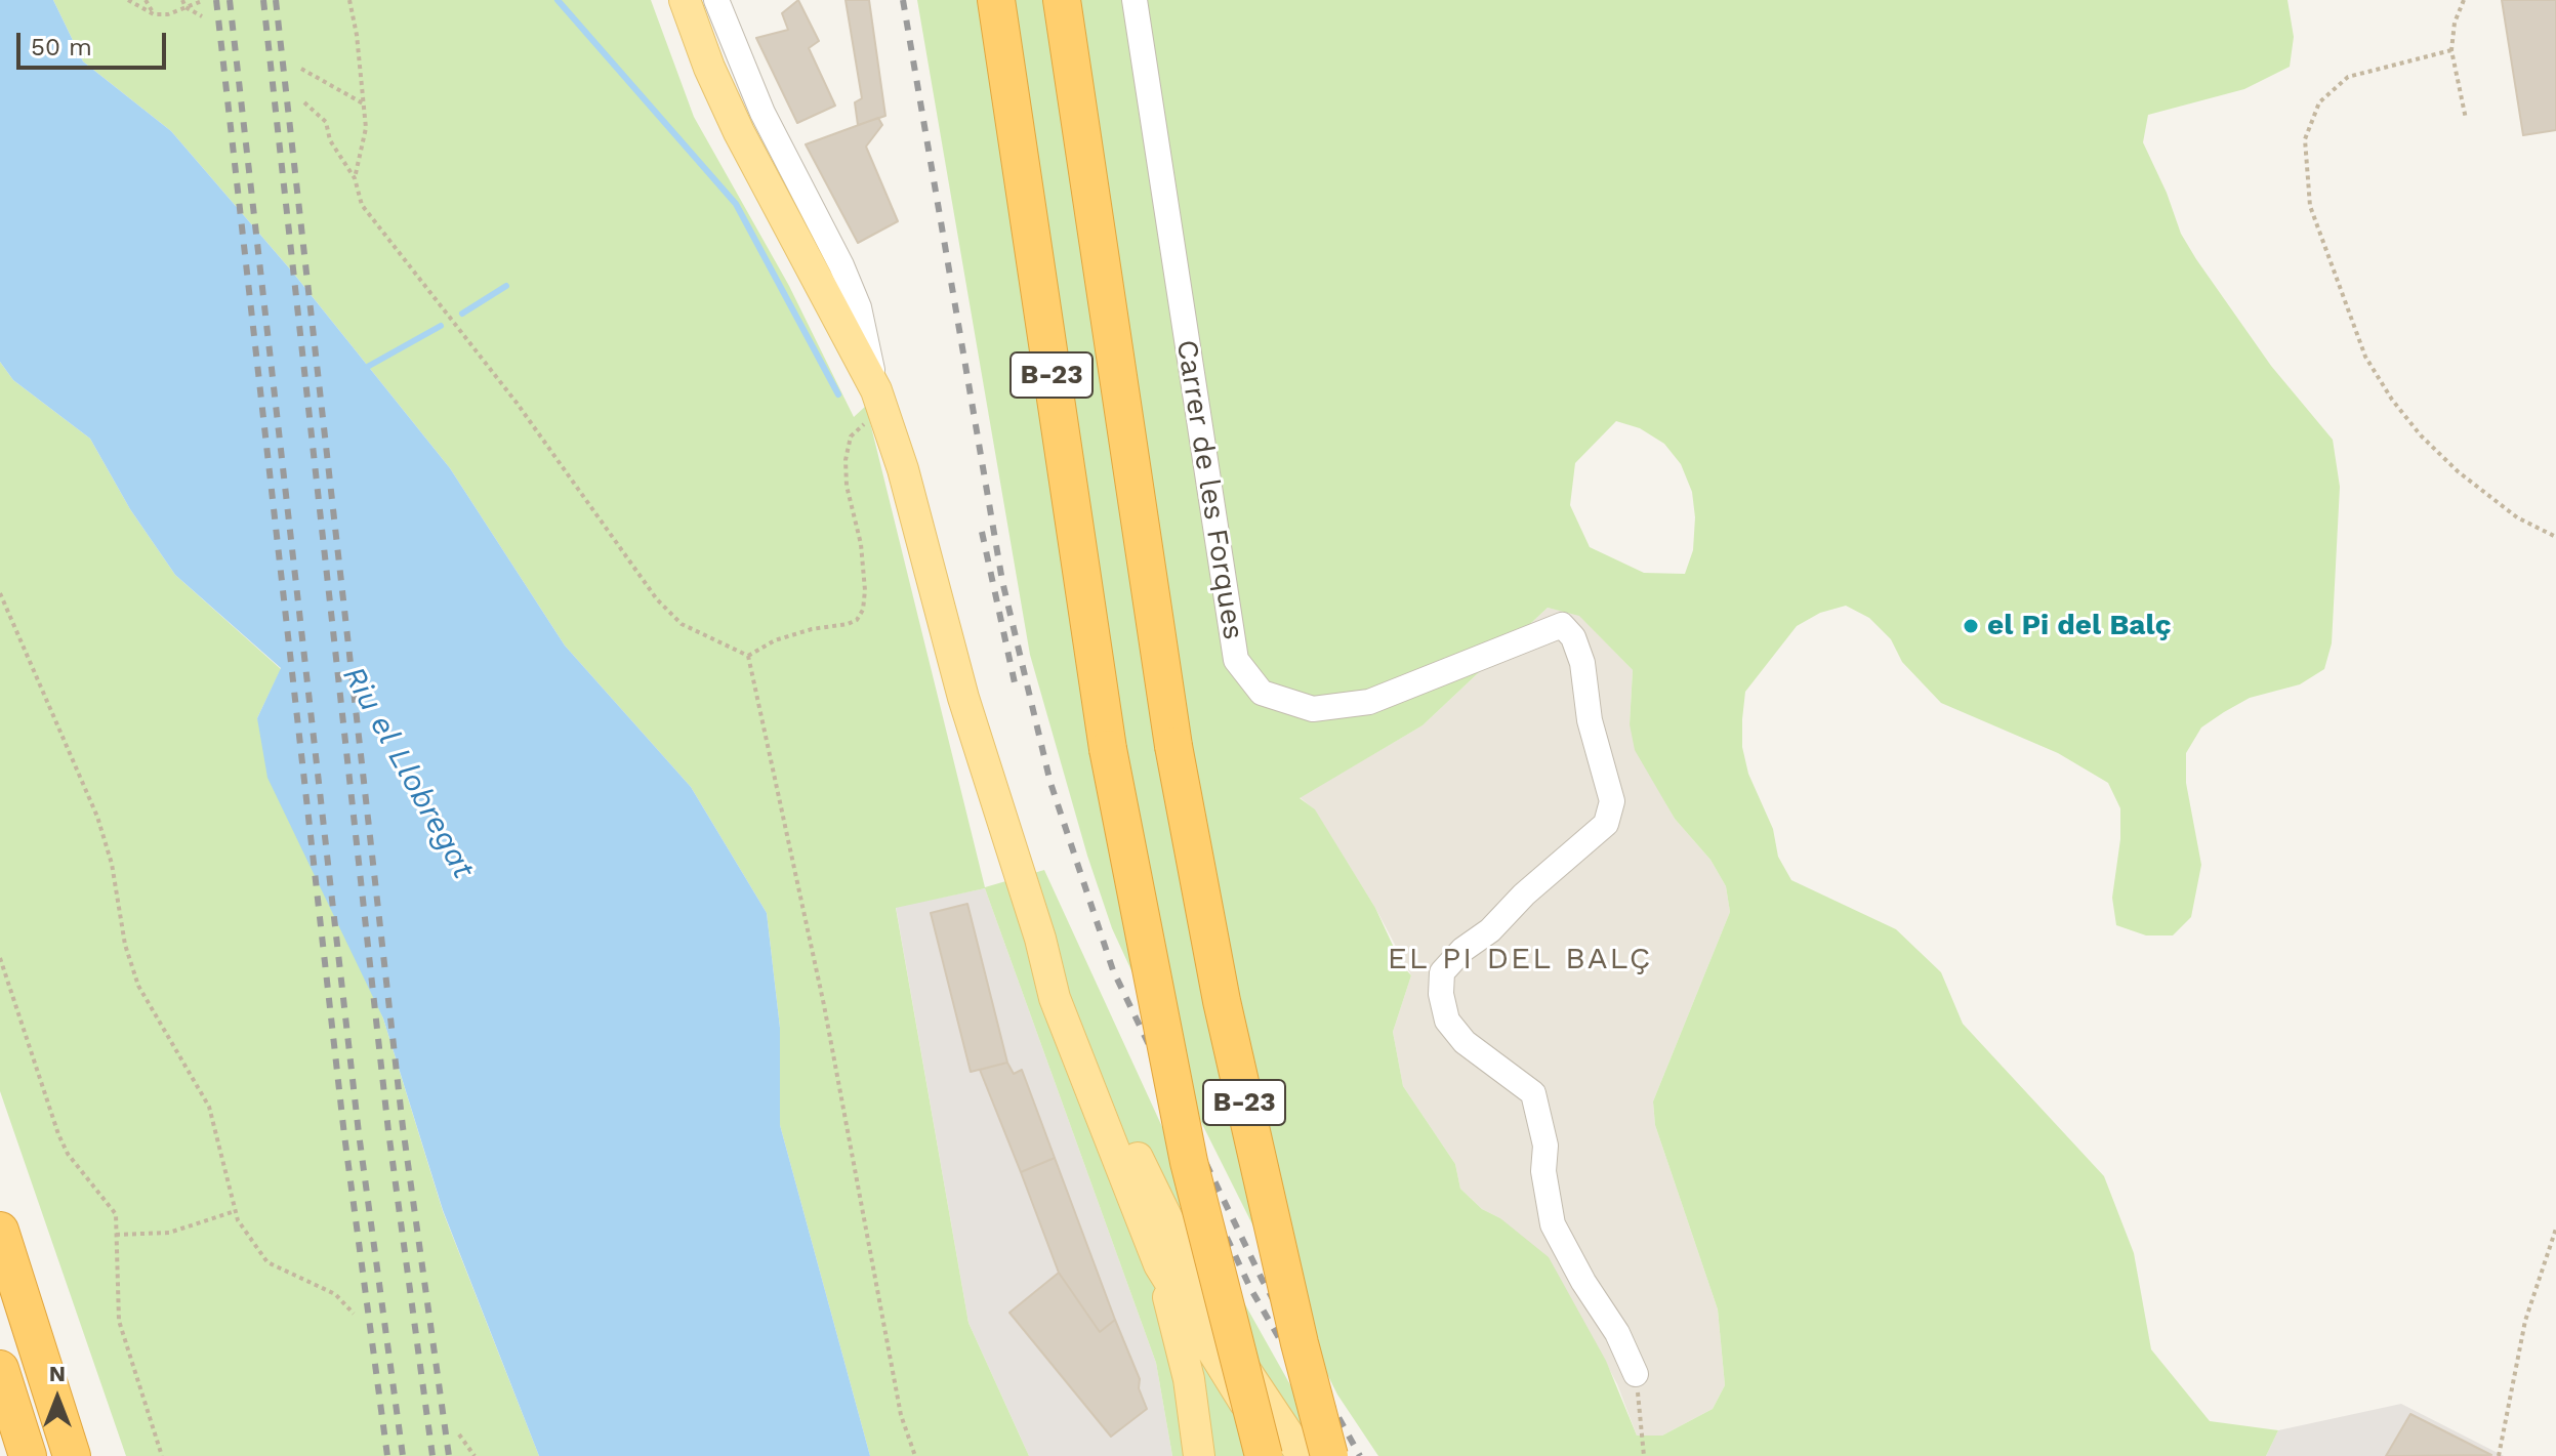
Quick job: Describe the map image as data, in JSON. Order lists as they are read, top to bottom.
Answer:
{
  "streets": {
    "highway": ["B-23"],
    "street": ["Carrer de les Forques"]
  },
  "districts": ["EL PI DEL BALÇ"],
  "water": ["Riu el Llobregat"],
  "places": ["el Pi del Balç"],
  "scale_bar": "50 m",
  "north": "top"
}
